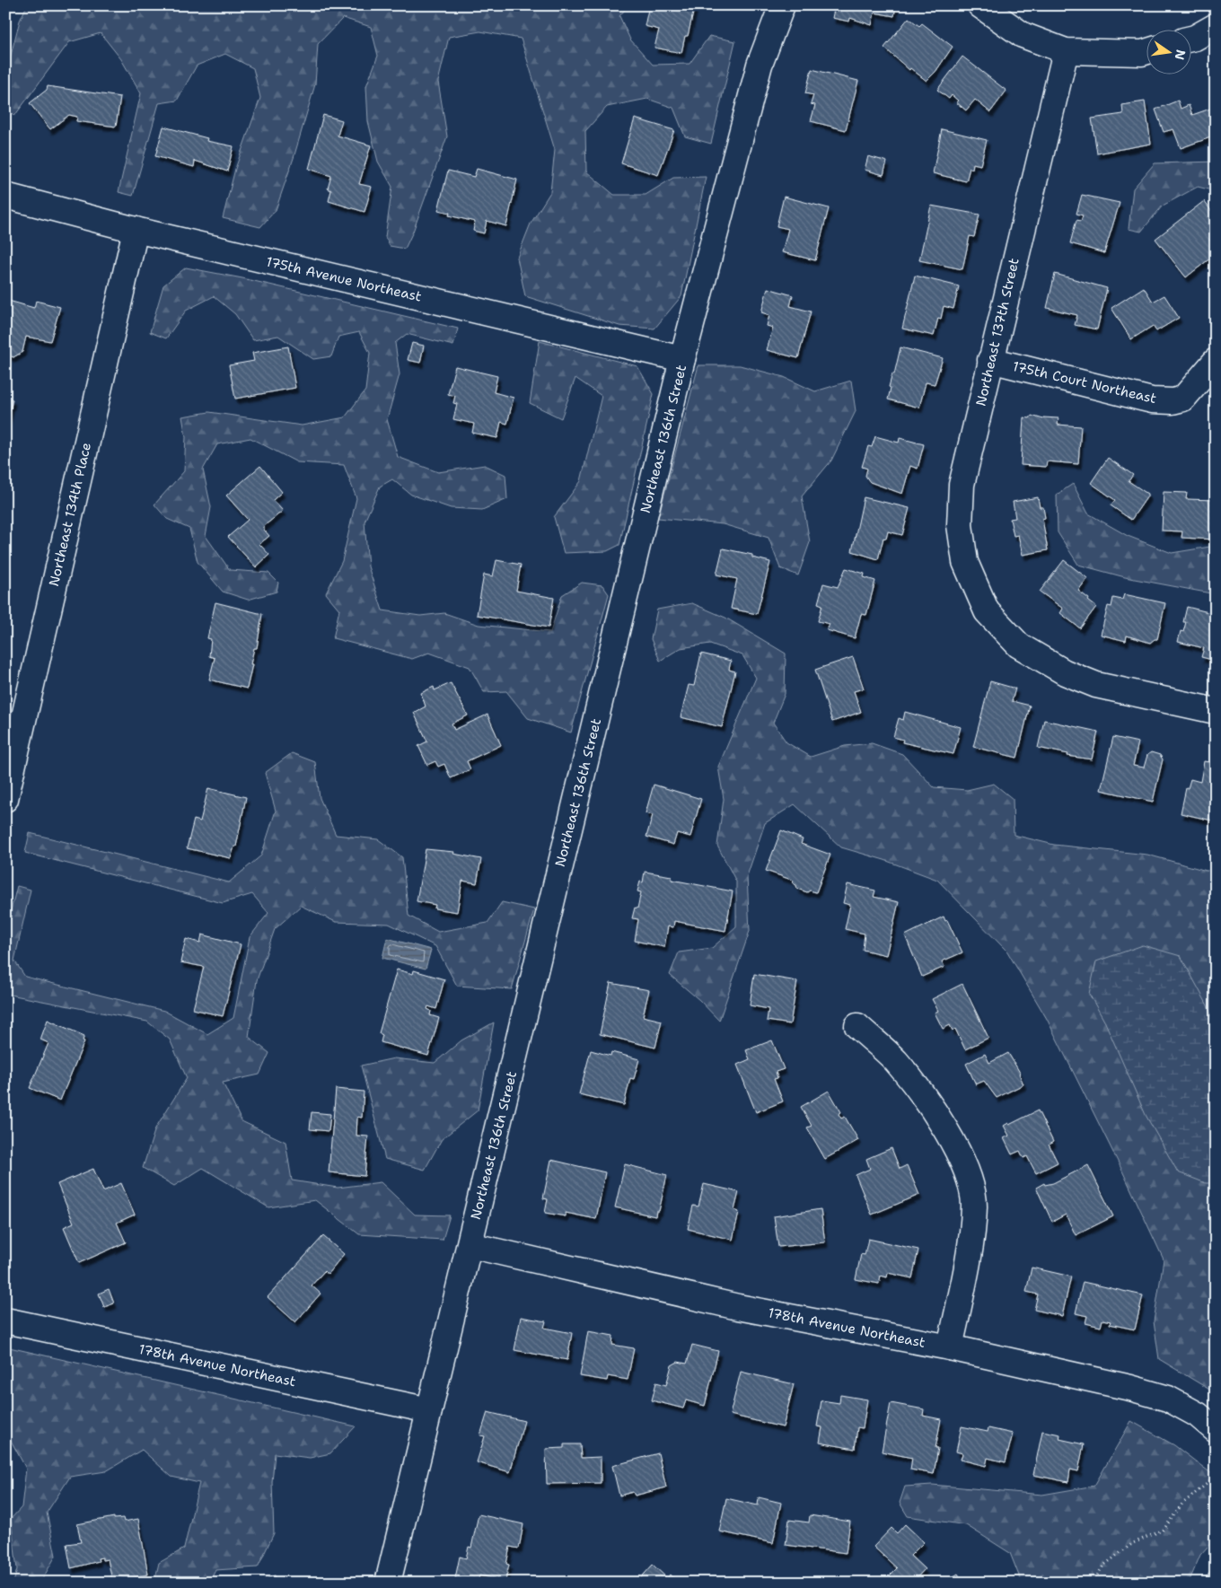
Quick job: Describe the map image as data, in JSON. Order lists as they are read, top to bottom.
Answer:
{
  "streets": {
    "street": [
      "175th Avenue Northeast",
      "Northeast 137th Street",
      "175th Court Northeast",
      "Northeast 136th Street",
      "Northeast 134th Place",
      "178th Avenue Northeast"
    ]
  },
  "crossings": [
    ["175th Avenue Northeast", "Northeast 136th Street"],
    ["175th Avenue Northeast", "Northeast 134th Place"],
    ["Northeast 137th Street", "175th Court Northeast"],
    ["Northeast 136th Street", "178th Avenue Northeast"]
  ],
  "north": "right"
}
